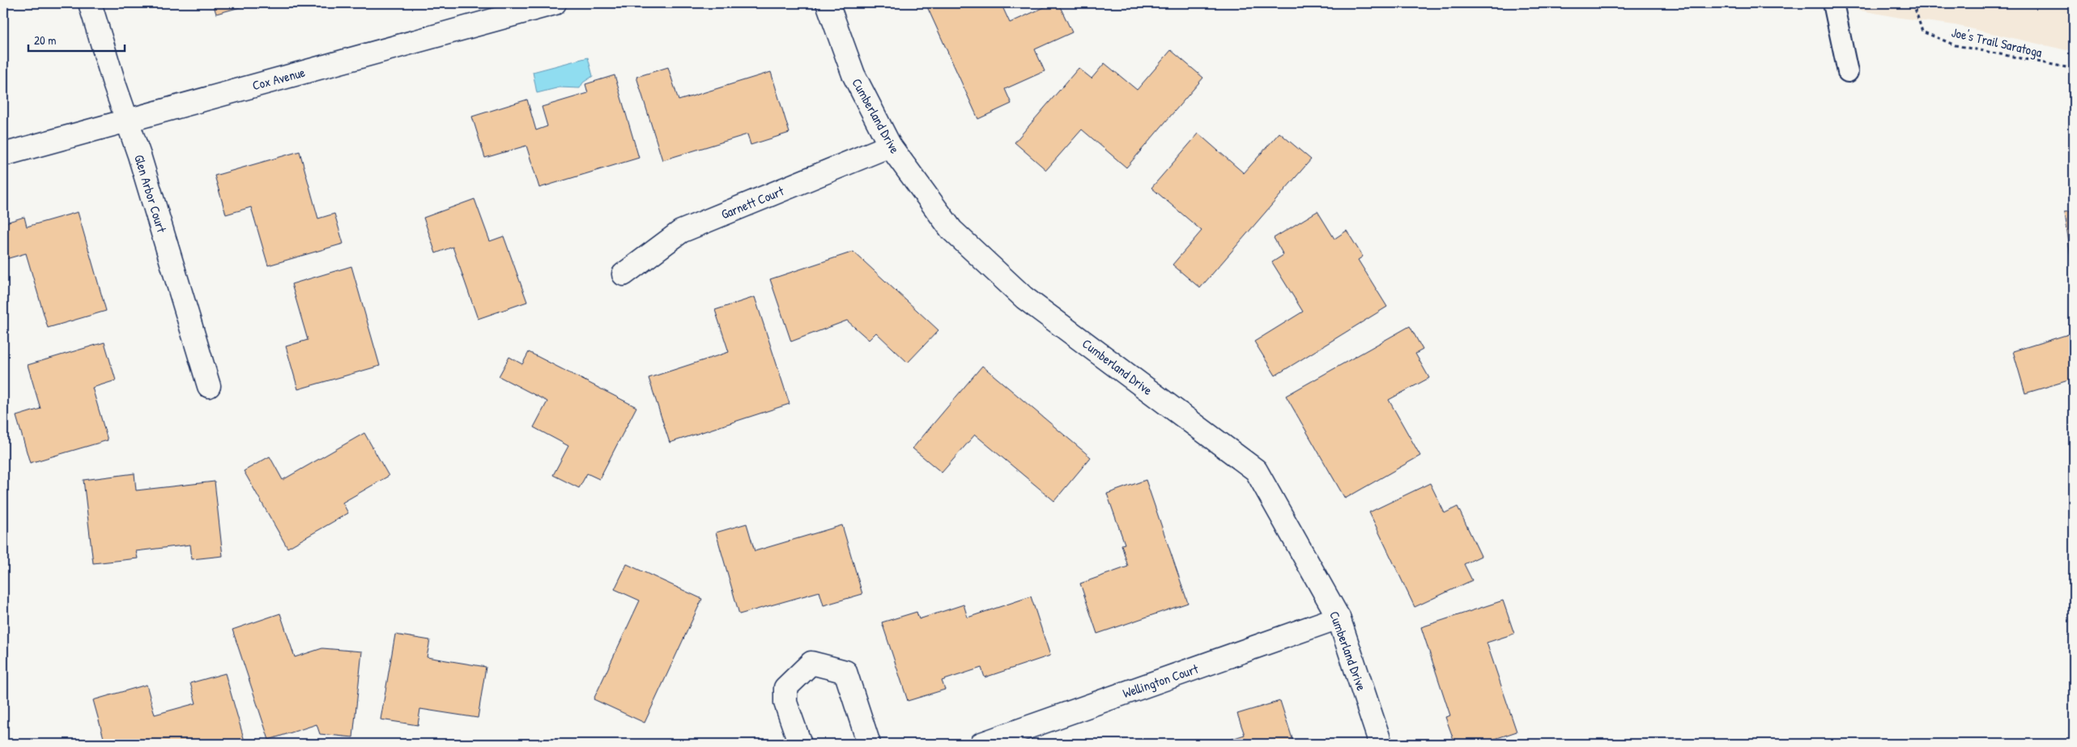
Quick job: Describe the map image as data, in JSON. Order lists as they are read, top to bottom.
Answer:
{
  "streets": {
    "street": [
      "Cox Avenue",
      "Cumberland Drive",
      "Glen Arbor Court",
      "Garnett Court",
      "Wellington Court"
    ],
    "path": ["Joe's Trail Saratoga"]
  },
  "crossings": [
    ["Cox Avenue", "Glen Arbor Court"],
    ["Cumberland Drive", "Garnett Court"],
    ["Cumberland Drive", "Wellington Court"]
  ],
  "scale_bar": "20 m"
}
